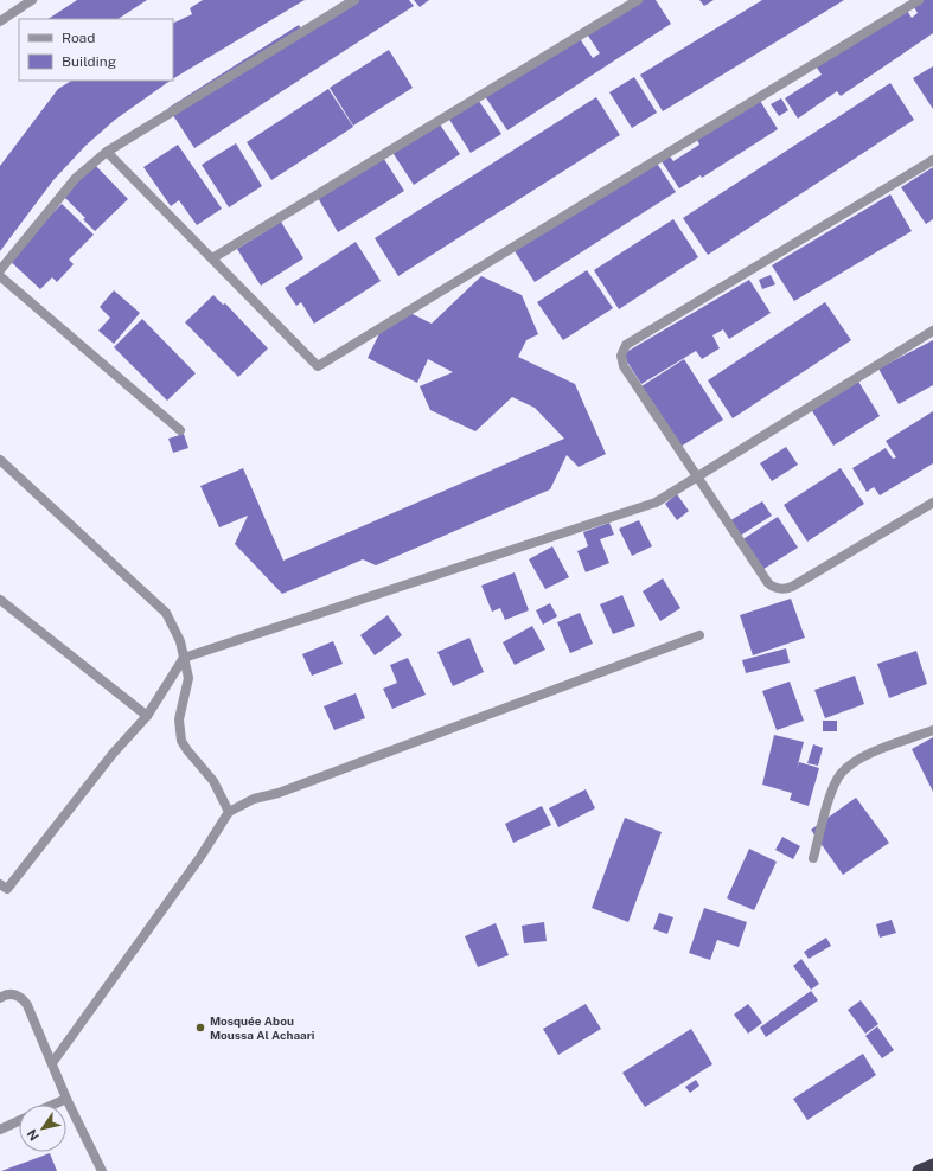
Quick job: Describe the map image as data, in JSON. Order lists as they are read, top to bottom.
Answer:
{
  "places": ["Mosquée Abou Moussa Al Achaari"],
  "legend": ["Road", "Building"],
  "north": "bottom left"
}
